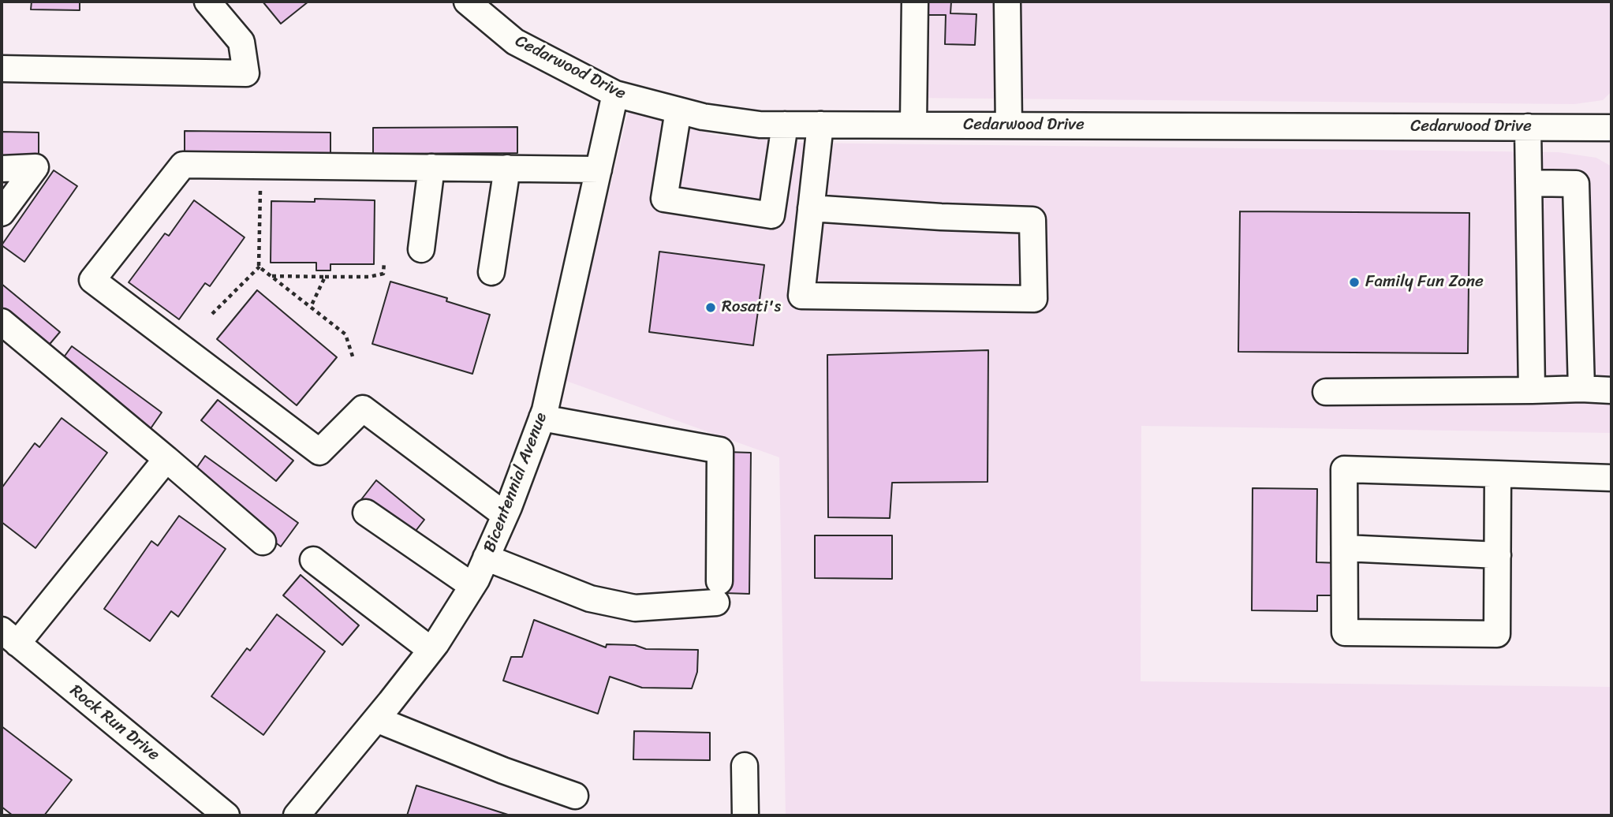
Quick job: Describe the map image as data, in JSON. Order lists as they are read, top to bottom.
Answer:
{
  "streets": {
    "street": ["Cedarwood Drive", "Bicentennial Avenue", "Rock Run Drive"]
  },
  "crossings": [
    ["Cedarwood Drive", "Bicentennial Avenue"]
  ],
  "places": ["Family Fun Zone", "Rosati's"]
}
